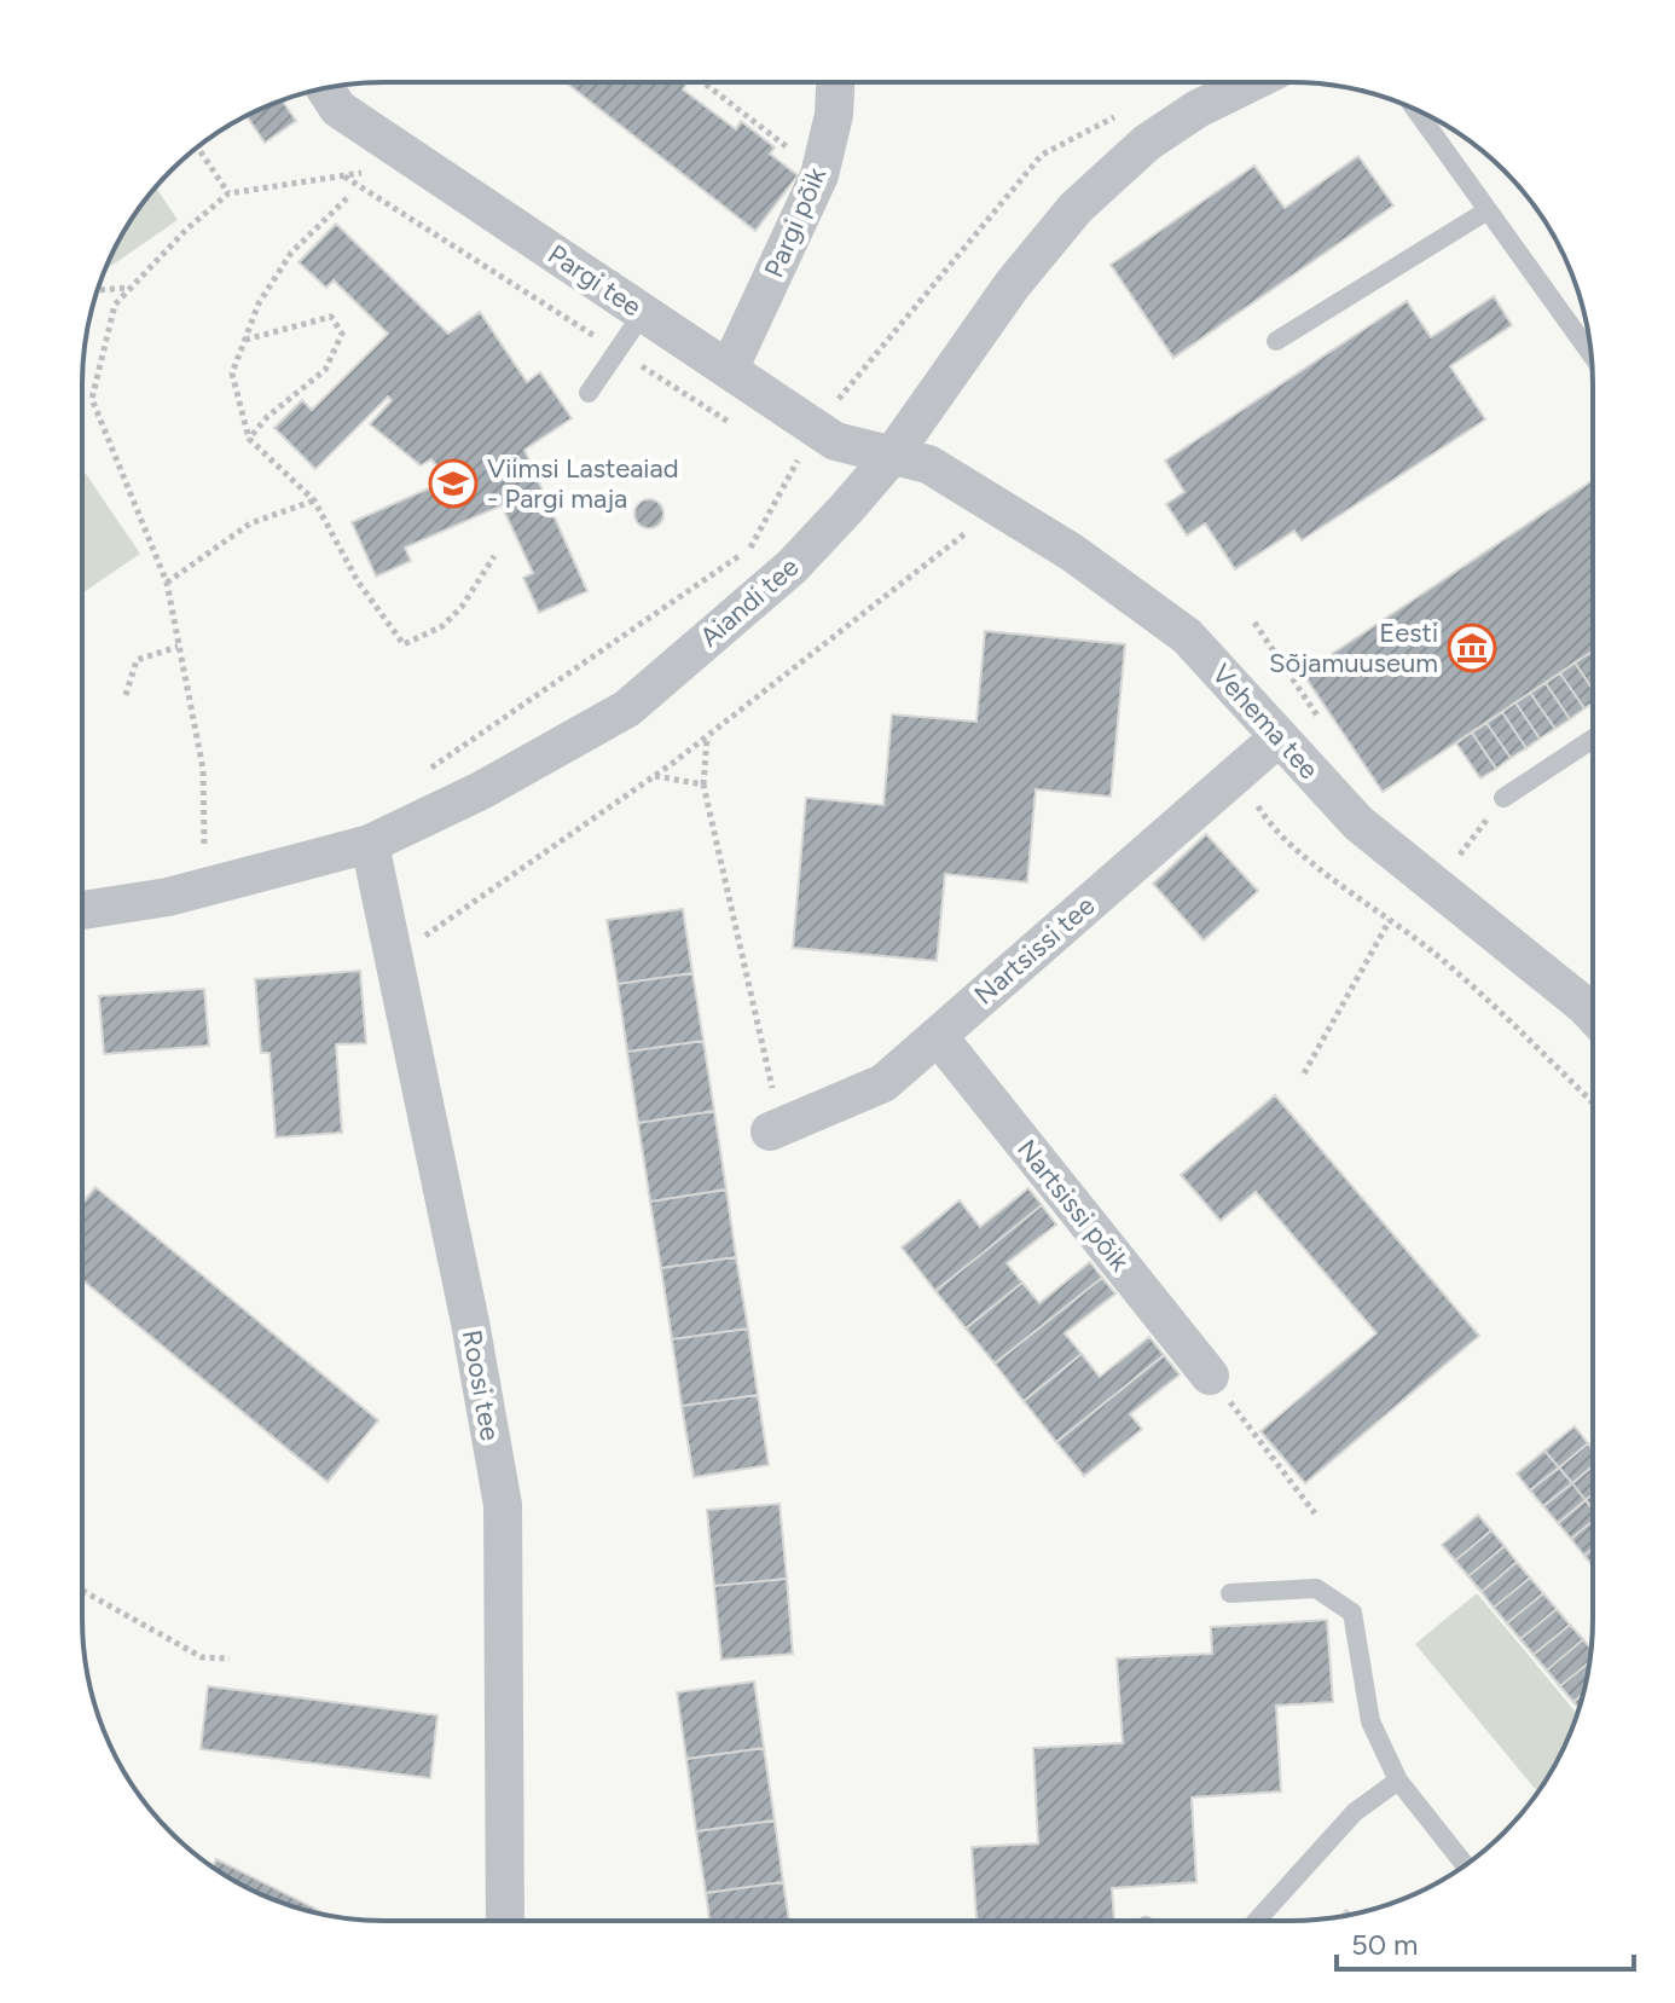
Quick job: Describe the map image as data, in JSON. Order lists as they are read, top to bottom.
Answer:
{
  "streets": {
    "street": [
      "Pargi põik",
      "Pargi tee",
      "Aiandi tee",
      "Vehema tee",
      "Nartsissi tee",
      "Nartsissi põik",
      "Roosi tee"
    ]
  },
  "crossings": [
    ["Pargi põik", "Pargi tee"],
    ["Pargi tee", "Aiandi tee"],
    ["Pargi tee", "Vehema tee"],
    ["Aiandi tee", "Vehema tee"],
    ["Aiandi tee", "Roosi tee"],
    ["Vehema tee", "Nartsissi tee"],
    ["Nartsissi tee", "Nartsissi põik"]
  ],
  "places": {
    "school or university": ["Viimsi Lasteaiad - Pargi maja"],
    "museum": ["Eesti Sõjamuuseum"]
  },
  "scale_bar": "50 m"
}
